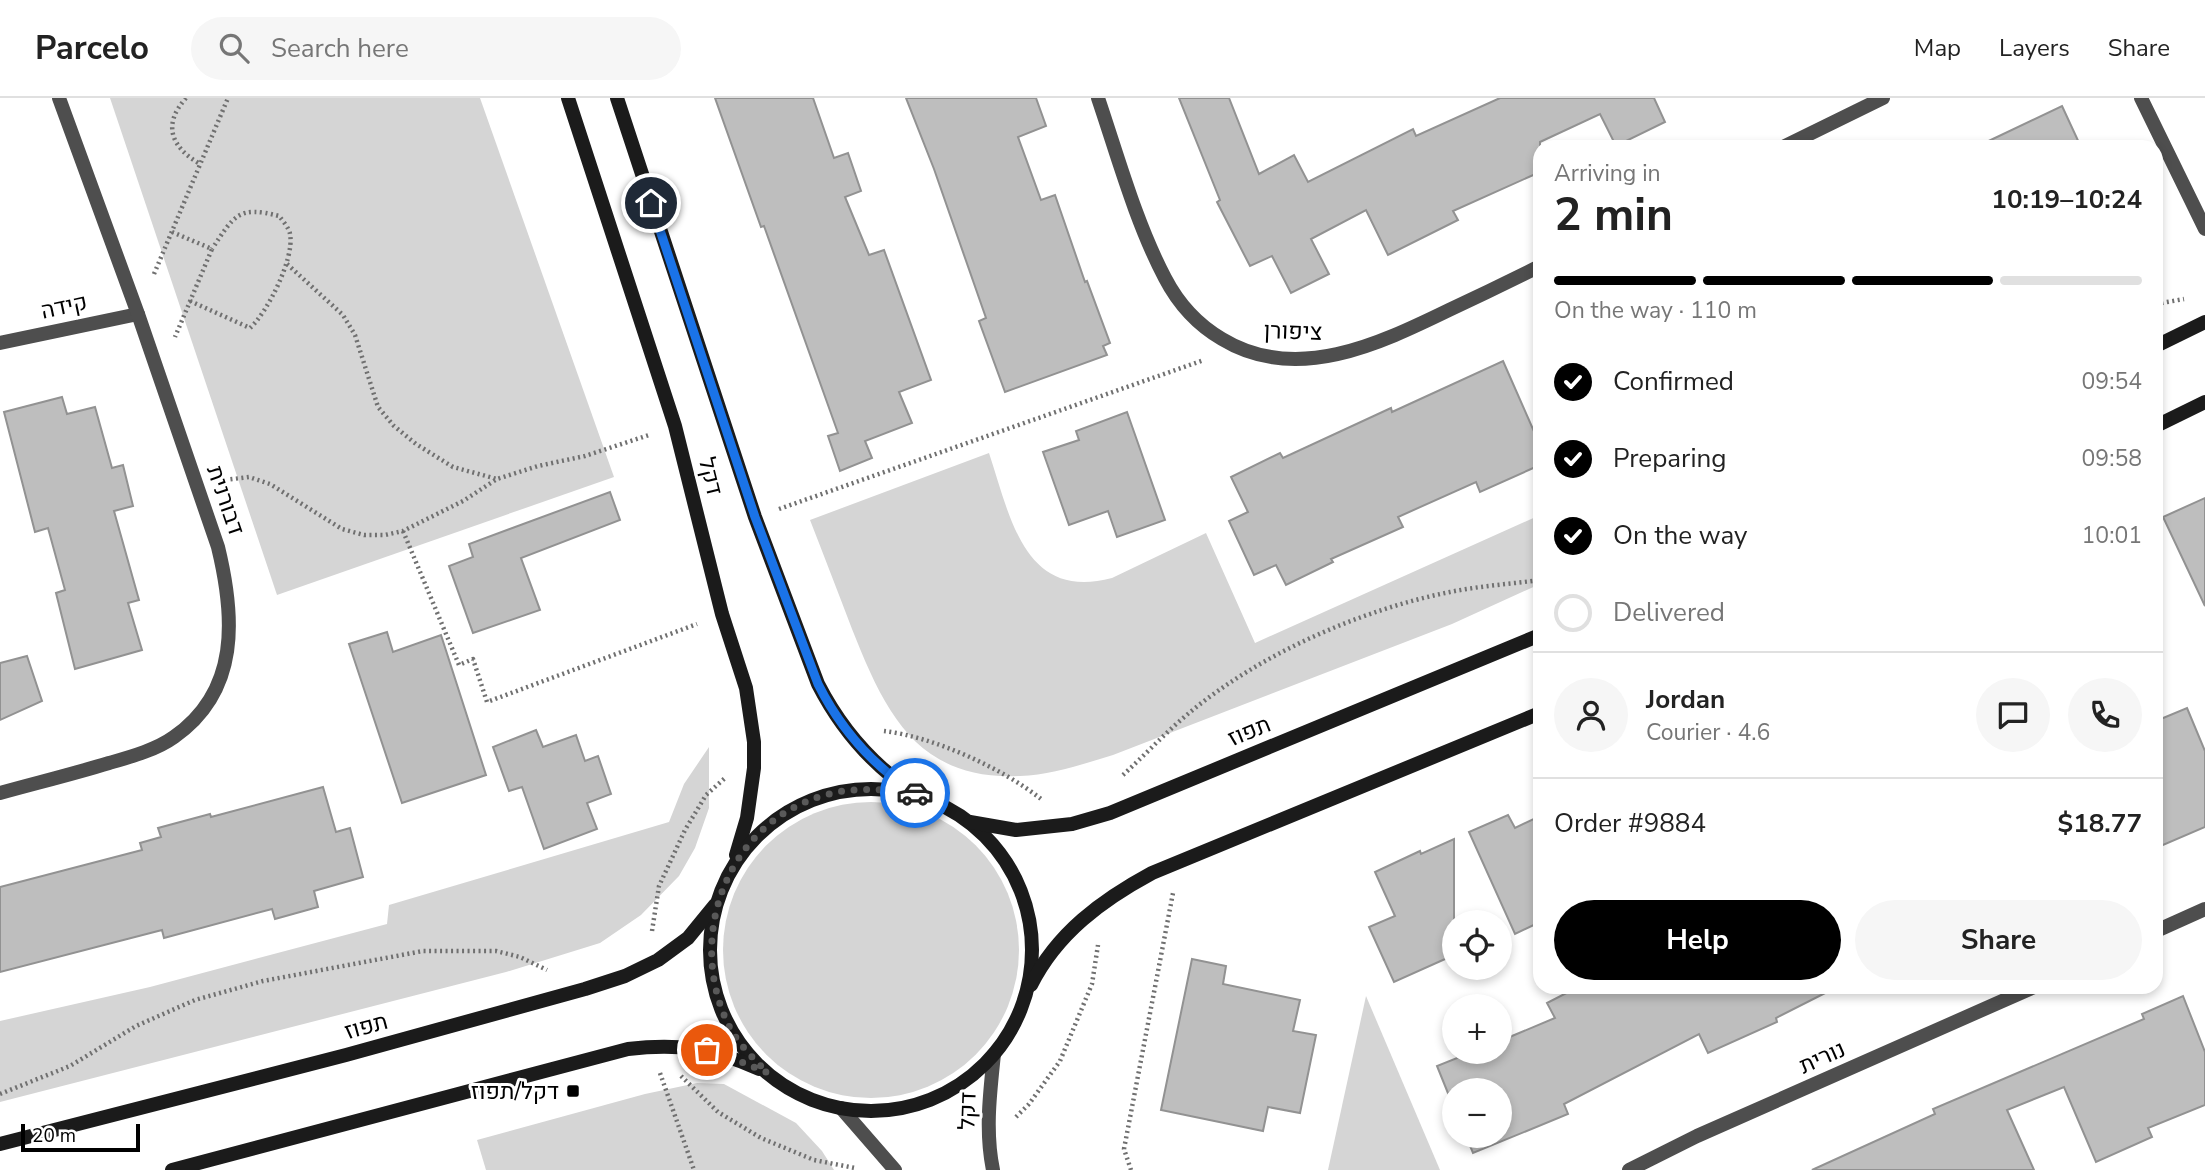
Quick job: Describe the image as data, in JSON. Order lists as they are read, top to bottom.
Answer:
{
  "streets": {
    "street": [
      "קידה",
      "ציפורן",
      "דקל",
      "דבורנית",
      "תפוז",
      "נורית"
    ]
  },
  "crossings": [
    ["קידה", "דבורנית"]
  ],
  "places": {
    "transit": ["דקל/תפוז"]
  },
  "scale_bar": "20 m",
  "page": {
    "header": "Parcelo",
    "search": "Search here",
    "nav": ["Map", "Layers", "Share"],
    "heading": ["2 min", "Arriving in", "10:19–10:24"],
    "panel": [
      "Jordan",
      "Courier · 4.6",
      "Order #9884",
      "$18.77"
    ],
    "bar": "On the way · 110 m",
    "list": [
      ["Confirmed", "09:54"],
      ["Preparing", "09:58"],
      ["On the way", "10:01"],
      "Delivered"
    ],
    "buttons": ["Help", "Share"],
    "map_buttons": ["+", "−"],
    "scale": "20 m"
  }
}
